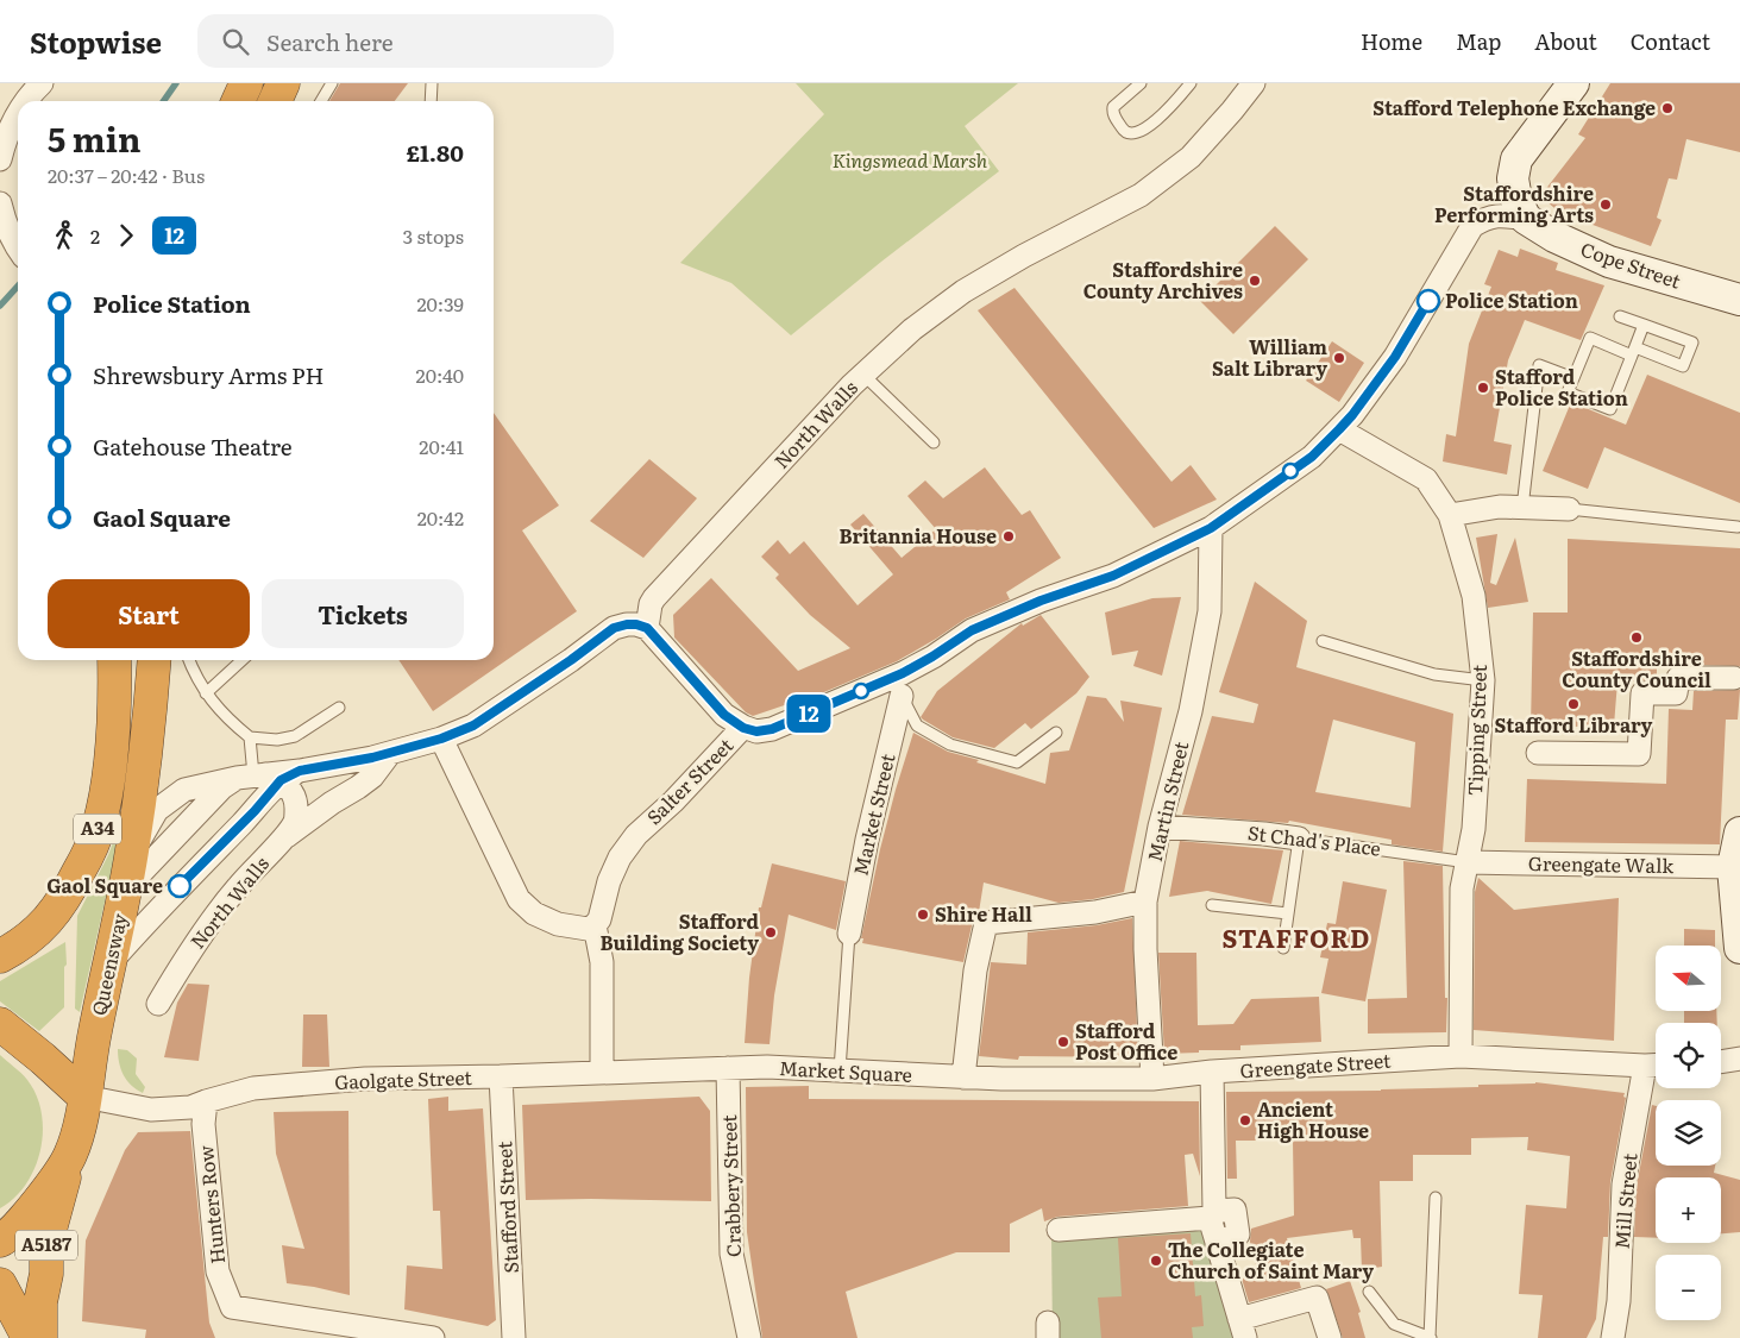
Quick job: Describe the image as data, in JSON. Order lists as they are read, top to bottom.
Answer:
{
  "streets": {
    "highway": ["A34", "Queensway", "A5187"],
    "street": [
      "Cope Street",
      "North Walls",
      "Tipping Street",
      "Salter Street",
      "Martin Street",
      "Market Street",
      "St Chad's Place",
      "Greengate Walk",
      "Greengate Street",
      "Market Square",
      "Gaolgate Street",
      "Crabbery Street",
      "Mill Street",
      "Hunters Row",
      "Stafford Street"
    ]
  },
  "crossings": [
    ["Cope Street", "Salter Street"],
    ["Tipping Street", "Salter Street"],
    ["Tipping Street", "St Chad's Place"],
    ["Tipping Street", "Greengate Walk"],
    ["Tipping Street", "Greengate Street"],
    ["Salter Street", "Martin Street"],
    ["Salter Street", "Market Street"],
    ["Martin Street", "St Chad's Place"],
    ["Martin Street", "Greengate Street"],
    ["St Chad's Place", "Greengate Walk"],
    ["Queensway", "Gaolgate Street"],
    ["Queensway", "A5187"],
    ["Greengate Street", "Market Square"],
    ["Greengate Street", "Mill Street"],
    ["Market Square", "Gaolgate Street"],
    ["Market Square", "Crabbery Street"],
    ["Gaolgate Street", "Crabbery Street"],
    ["Gaolgate Street", "Hunters Row"],
    ["Gaolgate Street", "Stafford Street"]
  ],
  "districts": ["STAFFORD"],
  "parks": ["Kingsmead Marsh"],
  "places": [
    "Stafford Telephone Exchange",
    "Staffordshire Performing Arts",
    "Staffordshire County Archives",
    "Police Station",
    "William Salt Library",
    "Stafford Police Station",
    "Britannia House",
    "Staffordshire County Council",
    "Stafford Library",
    "Gaol Square",
    "Shire Hall",
    "Stafford Building Society",
    "Stafford Post Office",
    "Ancient High House",
    "The Collegiate Church of Saint Mary"
  ],
  "lines": ["bus line 12"],
  "north": "left",
  "page": {
    "header": "Stopwise",
    "search": "Search here",
    "nav": [
      "Home",
      "Map",
      "About",
      "Contact"
    ],
    "on_map": "12",
    "heading": ["5 min", "20:37 – 20:42 · Bus", "£1.80"],
    "legs": ["2", "12", "3 stops"],
    "list": [
      {
        "name": "Police Station",
        "value": "20:39"
      },
      {
        "name": "Shrewsbury Arms PH",
        "value": "20:40"
      },
      {
        "name": "Gatehouse Theatre",
        "value": "20:41"
      },
      {
        "name": "Gaol Square",
        "value": "20:42"
      }
    ],
    "buttons": ["Start", "Tickets"],
    "map_buttons": ["+", "−"]
  }
}
